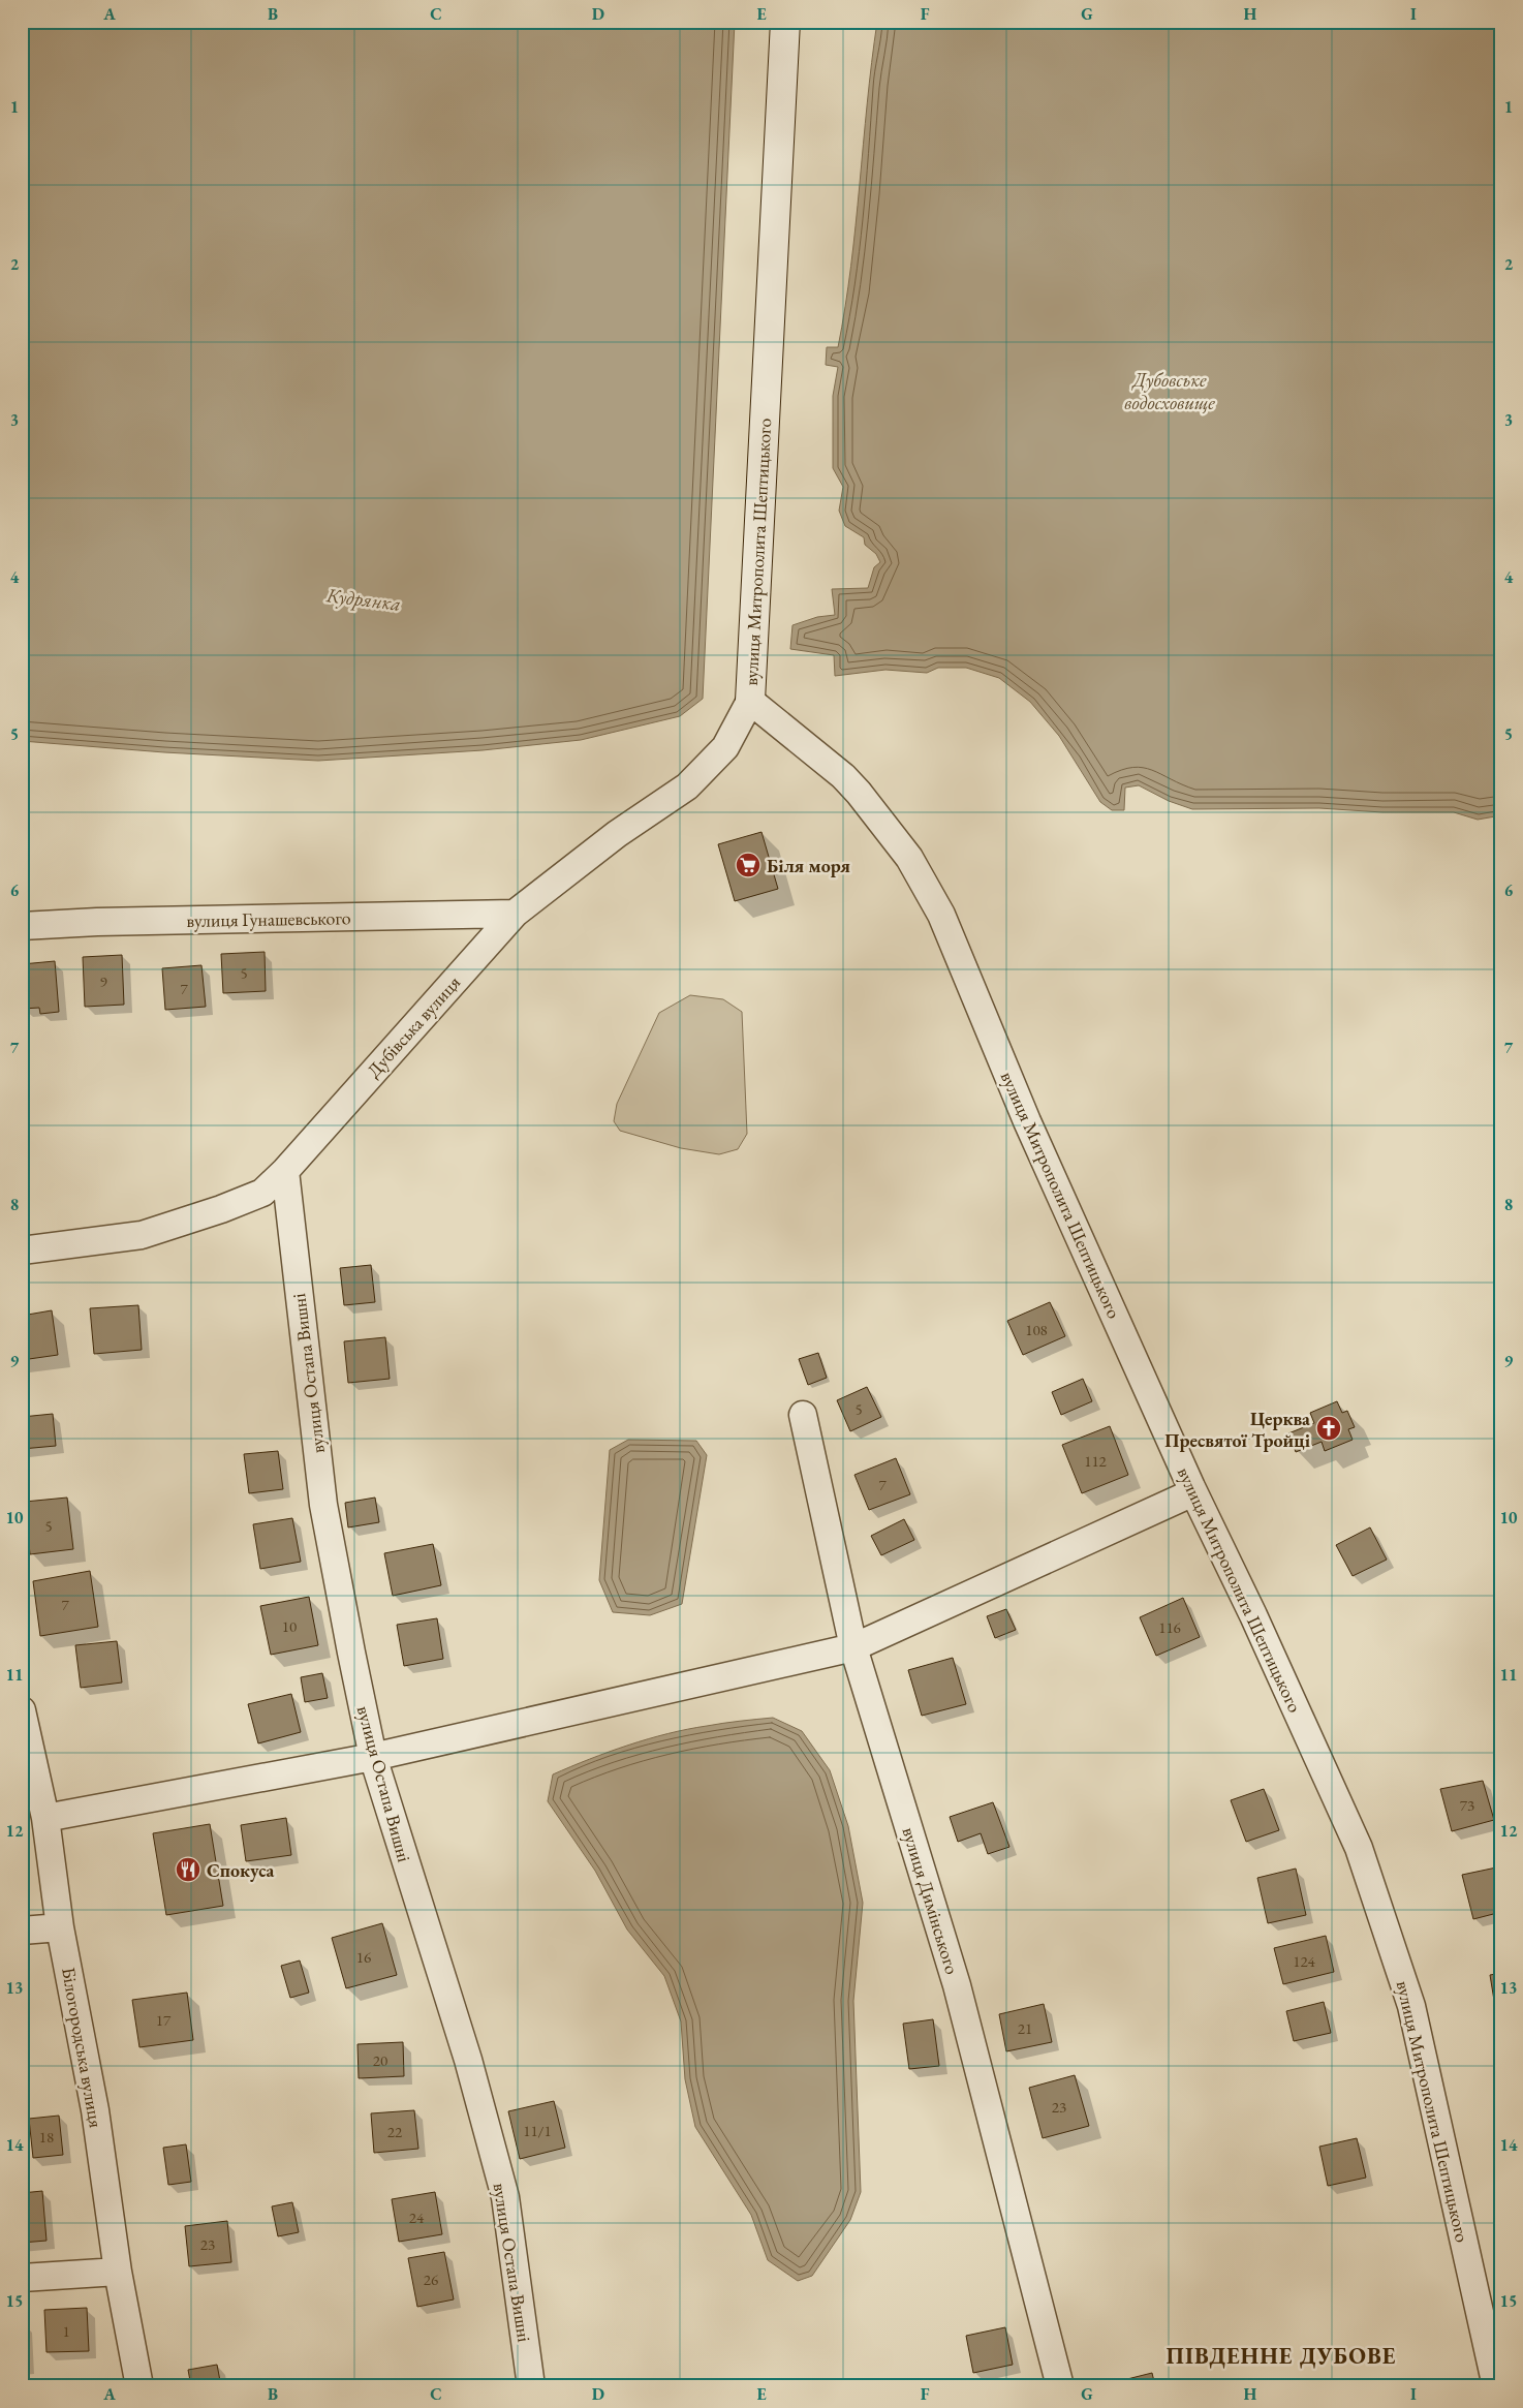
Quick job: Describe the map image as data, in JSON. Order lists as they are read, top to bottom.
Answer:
{
  "streets": {
    "street": [
      "вулиця Митрополита Шептицького",
      "вулиця Гунашевського",
      "Дубівська вулиця",
      "вулиця Остапа Вишні",
      "вулиця Димінського",
      "Білогородська вулиця"
    ]
  },
  "crossings": [
    ["вулиця Митрополита Шептицького", "Дубівська вулиця"],
    ["вулиця Гунашевського", "Дубівська вулиця"],
    ["Дубівська вулиця", "вулиця Остапа Вишні"]
  ],
  "districts": ["ПІВДЕННЕ ДУБОВЕ"],
  "water": ["Дубовське водосховище", "Кудрянка"],
  "places": {
    "supermarket": ["Біля моря"],
    "church": ["Церква Пресвятої Тройці"],
    "restaurant": ["Спокуса"]
  },
  "house_numbers": [
    "5",
    "9",
    "7",
    "108",
    "5",
    "112",
    "7",
    "5",
    "7",
    "10",
    "116",
    "73",
    "16",
    "124",
    "17",
    "21",
    "20",
    "23",
    "11/1",
    "22",
    "18",
    "24",
    "23",
    "26",
    "1"
  ],
  "grid": {
    "columns": [
      "A",
      "B",
      "C",
      "D",
      "E",
      "F",
      "G",
      "H",
      "I"
    ],
    "rows": [
      "1",
      "2",
      "3",
      "4",
      "5",
      "6",
      "7",
      "8",
      "9",
      "10",
      "11",
      "12",
      "13",
      "14",
      "15"
    ]
  }
}
